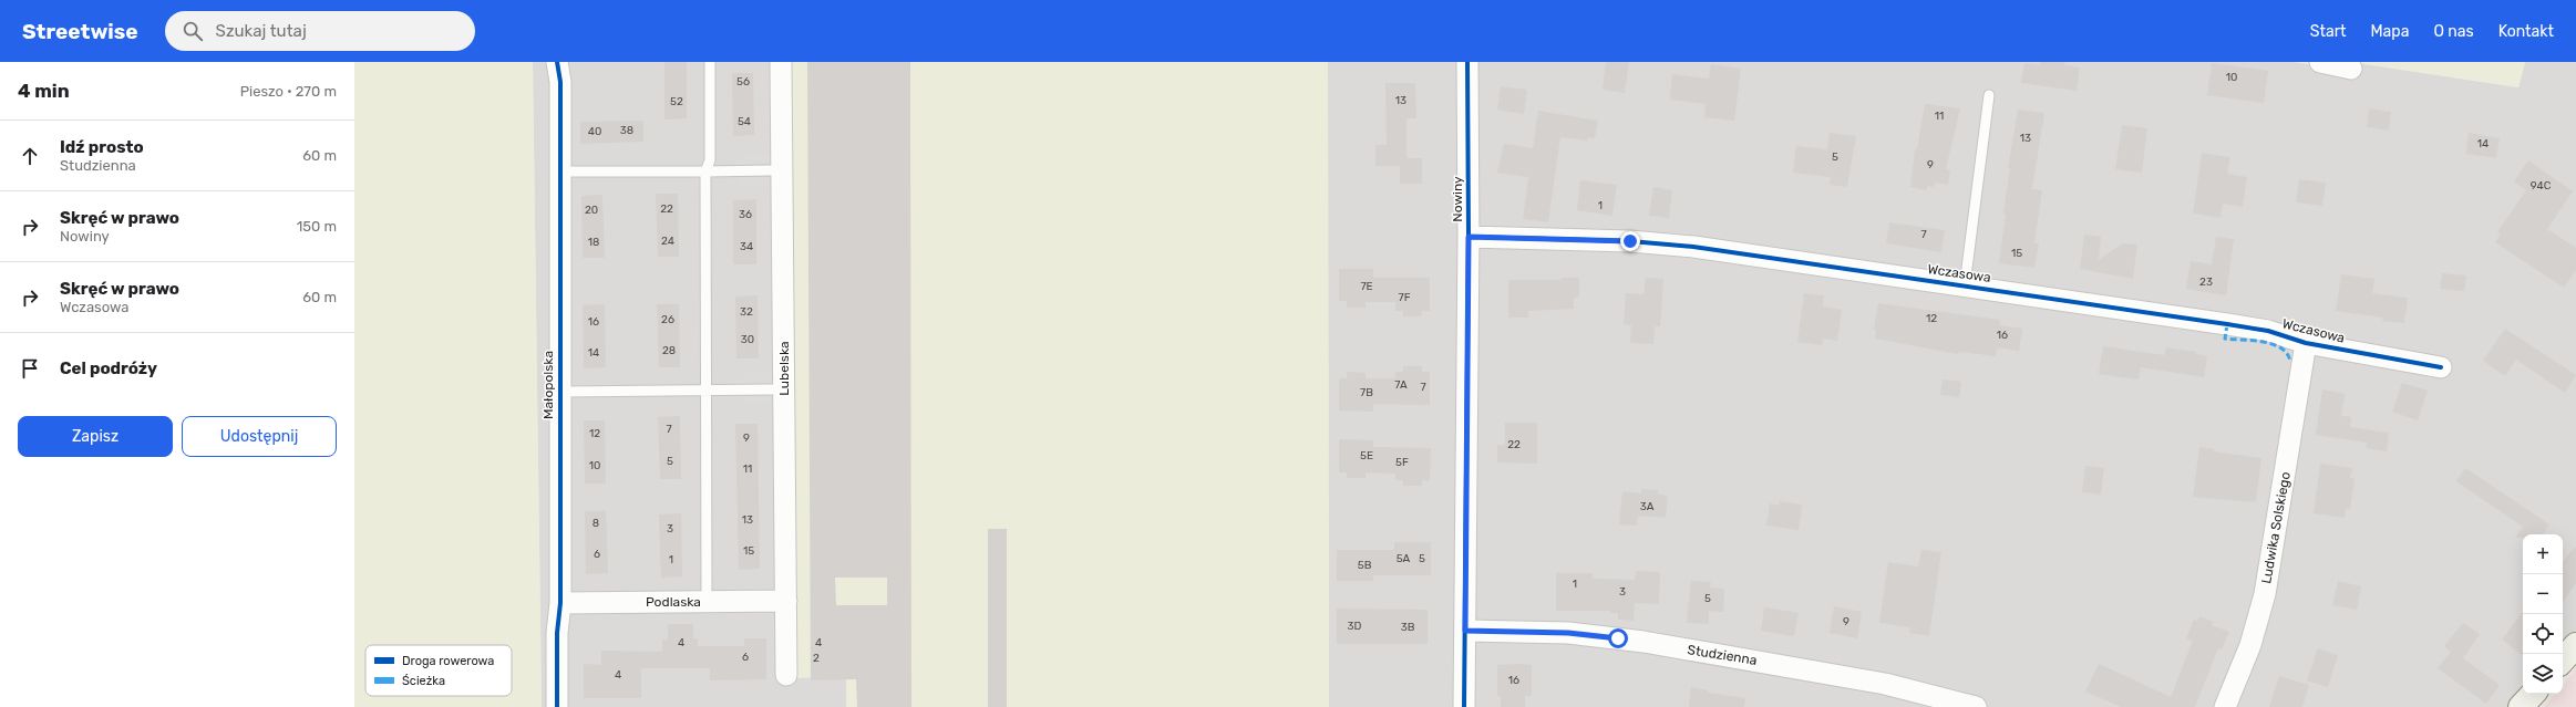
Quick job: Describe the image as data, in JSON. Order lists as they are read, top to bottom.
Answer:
{
  "streets": {
    "street": [
      "Nowiny",
      "Wczasowa",
      "Lubelska",
      "Małopolska",
      "Ludwika Solskiego",
      "Podlaska",
      "Studzienna"
    ]
  },
  "crossings": [
    ["Nowiny", "Wczasowa"],
    ["Nowiny", "Studzienna"],
    ["Wczasowa", "Ludwika Solskiego"],
    ["Lubelska", "Podlaska"],
    ["Małopolska", "Podlaska"]
  ],
  "house_numbers": [
    "10",
    "56",
    "13",
    "52",
    "11",
    "54",
    "38",
    "40",
    "13",
    "14",
    "5",
    "9",
    "94C",
    "1",
    "22",
    "20",
    "36",
    "7",
    "24",
    "18",
    "34",
    "15",
    "23",
    "7E",
    "7F",
    "32",
    "12",
    "26",
    "16",
    "16",
    "30",
    "28",
    "14",
    "7A",
    "7",
    "7B",
    "7",
    "12",
    "9",
    "22",
    "5E",
    "5",
    "5F",
    "10",
    "11",
    "3A",
    "13",
    "8",
    "3",
    "15",
    "6",
    "5A",
    "5",
    "1",
    "5B",
    "1",
    "3",
    "5",
    "9",
    "3D",
    "3B",
    "4",
    "4",
    "6",
    "2",
    "4",
    "16"
  ],
  "legend": ["Droga rowerowa", "Ścieżka"],
  "page": {
    "header": "Streetwise",
    "search": "Szukaj tutaj",
    "nav": [
      "Start",
      "Mapa",
      "O nas",
      "Kontakt"
    ],
    "heading": ["4 min", "Pieszo · 270 m"],
    "list": [
      ["Idź prosto", "Studzienna", "60 m"],
      ["Skręć w prawo", "Nowiny", "150 m"],
      ["Skręć w prawo", "Wczasowa", "60 m"],
      "Cel podróży"
    ],
    "buttons": ["Zapisz", "Udostępnij"],
    "map_buttons": ["+", "−"]
  }
}
